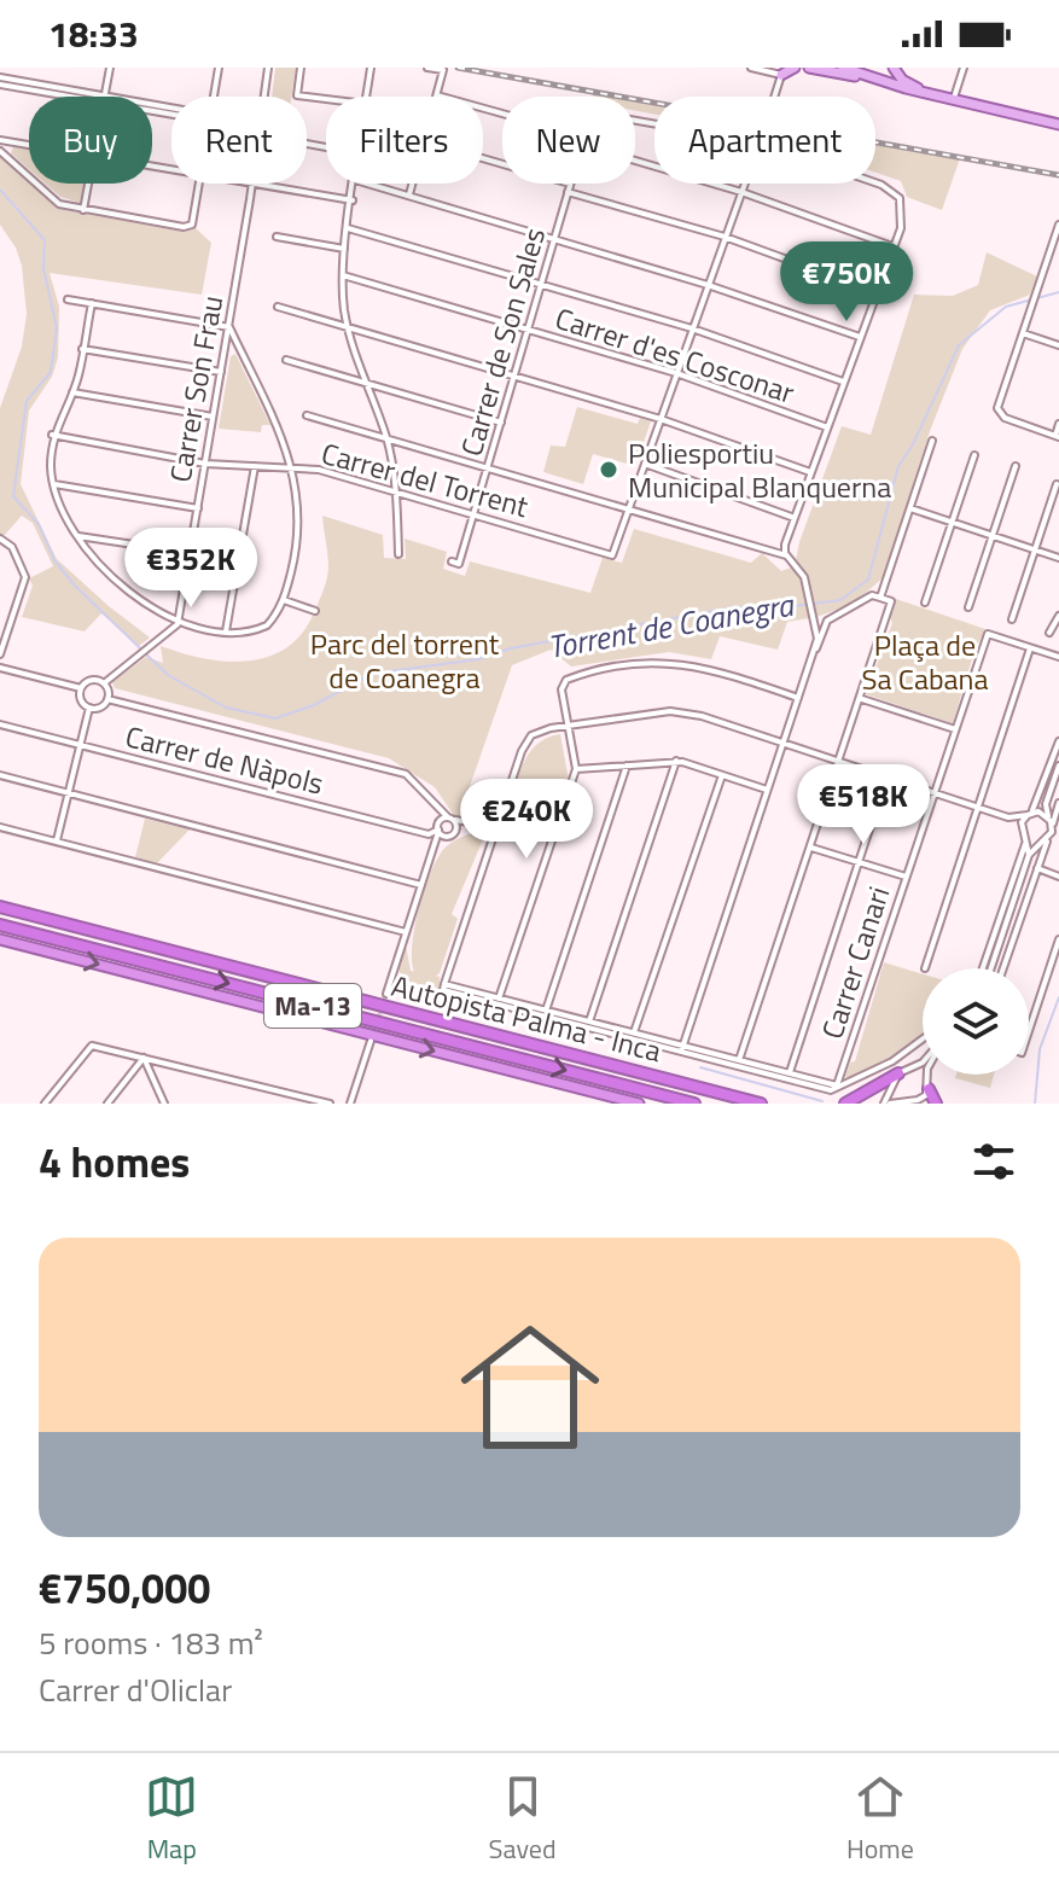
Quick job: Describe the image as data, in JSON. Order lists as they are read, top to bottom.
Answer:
{
  "streets": {
    "highway": ["Ma-13", "Autopista Palma - Inca"],
    "street": [
      "Carrer de Son Sales",
      "Carrer d'es Cosconar",
      "Carrer Son Frau",
      "Carrer del Torrent",
      "Carrer de Nàpols",
      "Carrer Canari"
    ]
  },
  "crossings": [
    ["Carrer de Son Sales", "Carrer d'es Cosconar"],
    ["Carrer de Son Sales", "Carrer del Torrent"],
    ["Carrer Son Frau", "Carrer del Torrent"]
  ],
  "water": ["Torrent de Coanegra"],
  "parks": ["Parc del torrent de Coanegra", "Plaça de Sa Cabana"],
  "places": ["Poliesportiu Municipal Blanquerna"],
  "page": {
    "status": "18:33",
    "chip": [
      "Buy",
      "Rent",
      "Filters",
      "New",
      "Apartment"
    ],
    "price": [
      "€750K",
      "€352K",
      "€518K",
      "€240K"
    ],
    "heading": "4 homes",
    "list": [
      {
        "name": "€750,000",
        "note": "5 rooms · 183 m² · Carrer d'Oliclar"
      }
    ],
    "tabs": ["Map", "Saved", "Home"]
  }
}
